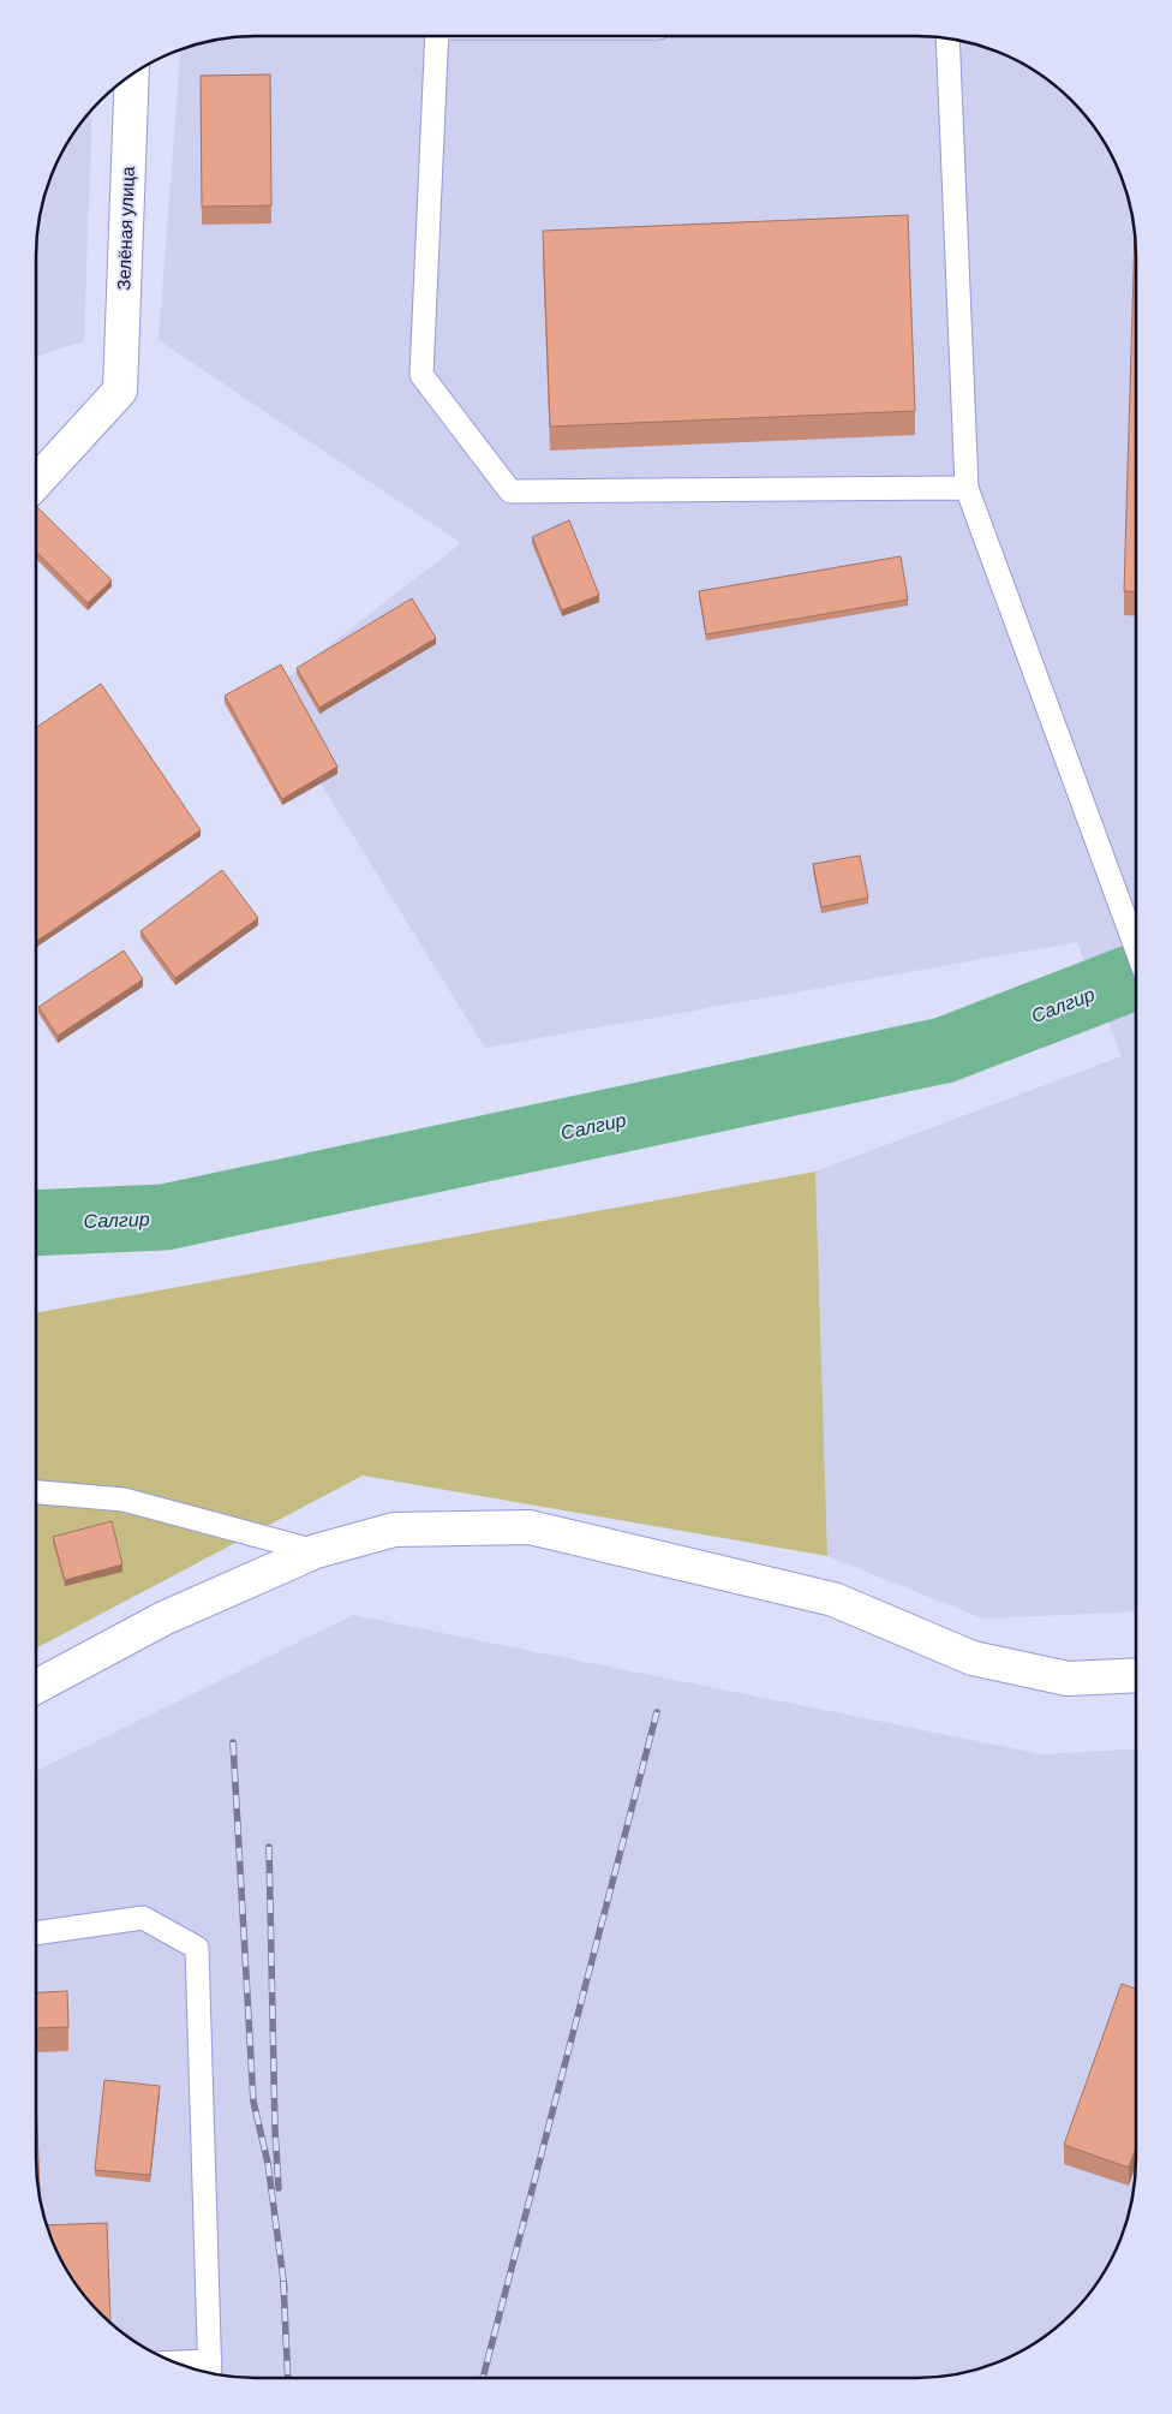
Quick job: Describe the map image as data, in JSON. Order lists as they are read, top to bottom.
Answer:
{
  "streets": {
    "street": ["Зелёная улица"]
  },
  "water": ["Салгир"]
}
